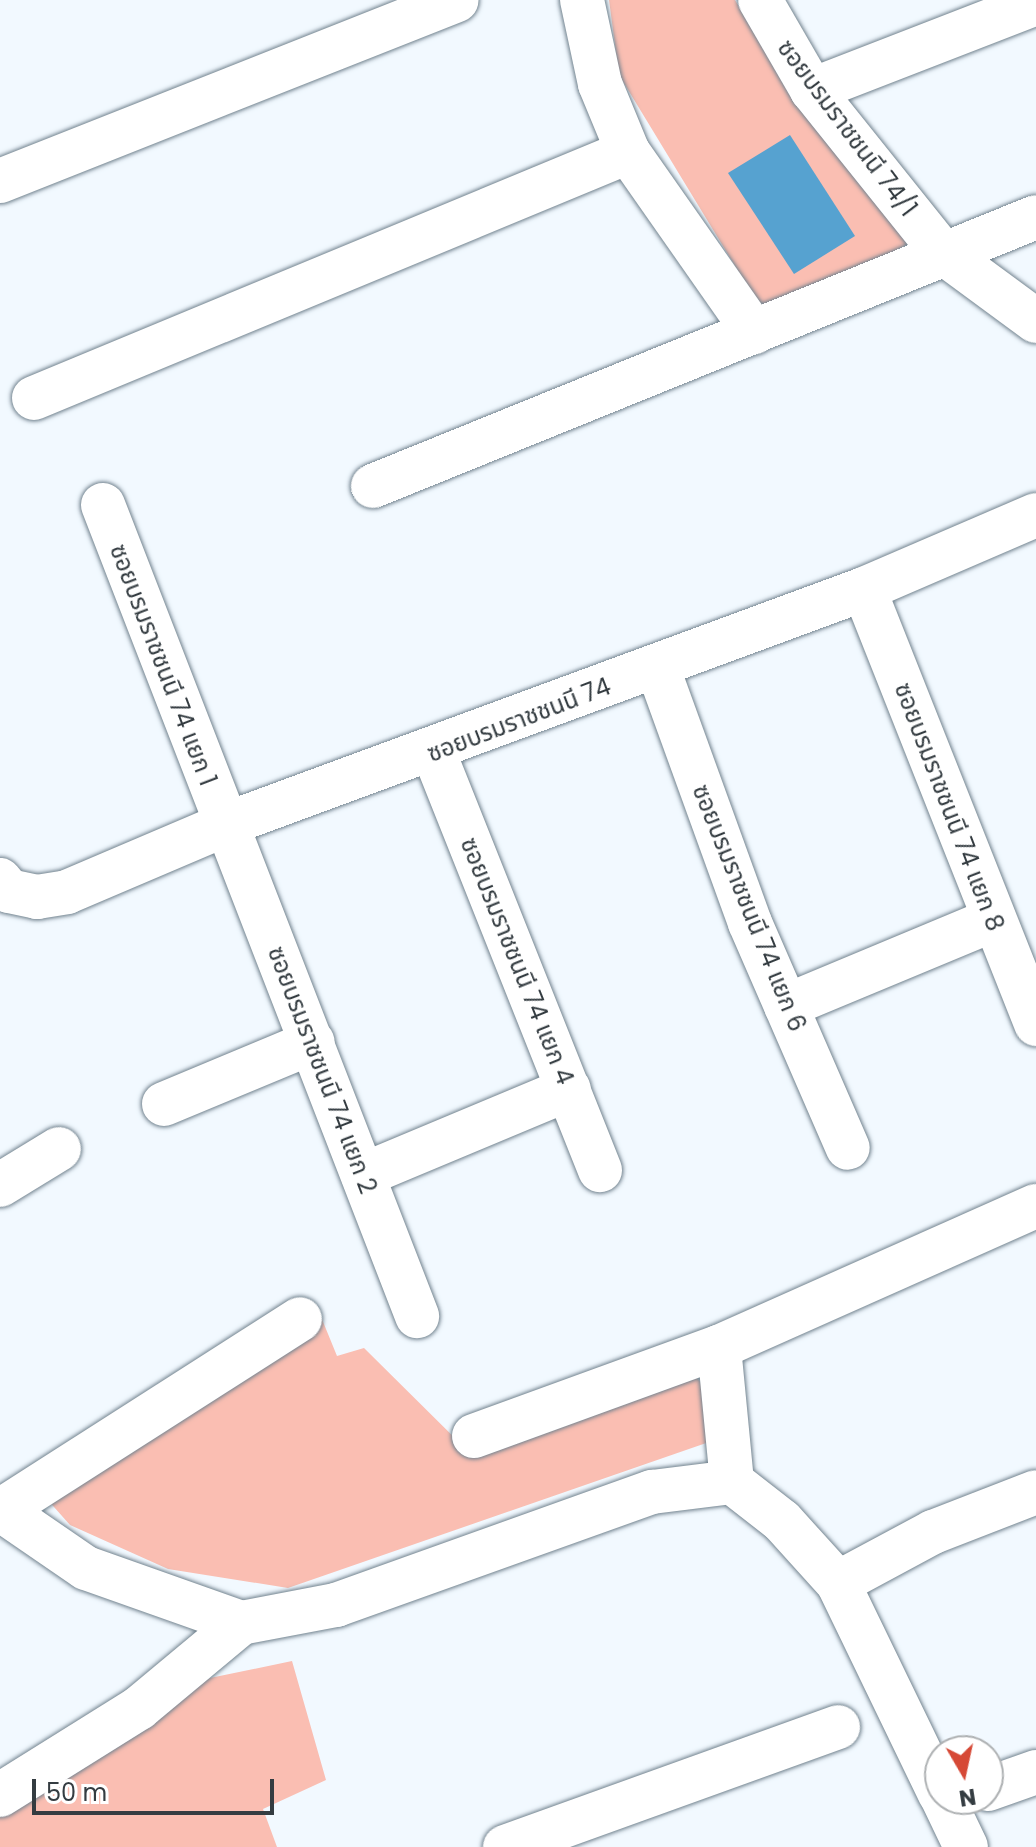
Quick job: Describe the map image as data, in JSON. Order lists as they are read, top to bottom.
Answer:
{
  "streets": {
    "street": [
      "ซอยบรมราชชนนี 74/1",
      "ซอยบรมราชชนนี 74 แยก 1",
      "ซอยบรมราชชนนี 74",
      "ซอยบรมราชชนนี 74 แยก 8",
      "ซอยบรมราชชนนี 74 แยก 6",
      "ซอยบรมราชชนนี 74 แยก 4",
      "ซอยบรมราชชนนี 74 แยก 2"
    ]
  },
  "crossings": [
    ["ซอยบรมราชชนนี 74 แยก 1", "ซอยบรมราชชนนี 74"],
    ["ซอยบรมราชชนนี 74 แยก 1", "ซอยบรมราชชนนี 74 แยก 2"],
    ["ซอยบรมราชชนนี 74", "ซอยบรมราชชนนี 74 แยก 8"],
    ["ซอยบรมราชชนนี 74", "ซอยบรมราชชนนี 74 แยก 6"],
    ["ซอยบรมราชชนนี 74", "ซอยบรมราชชนนี 74 แยก 4"],
    ["ซอยบรมราชชนนี 74", "ซอยบรมราชชนนี 74 แยก 2"]
  ],
  "scale_bar": "50 m",
  "north": "bottom"
}
